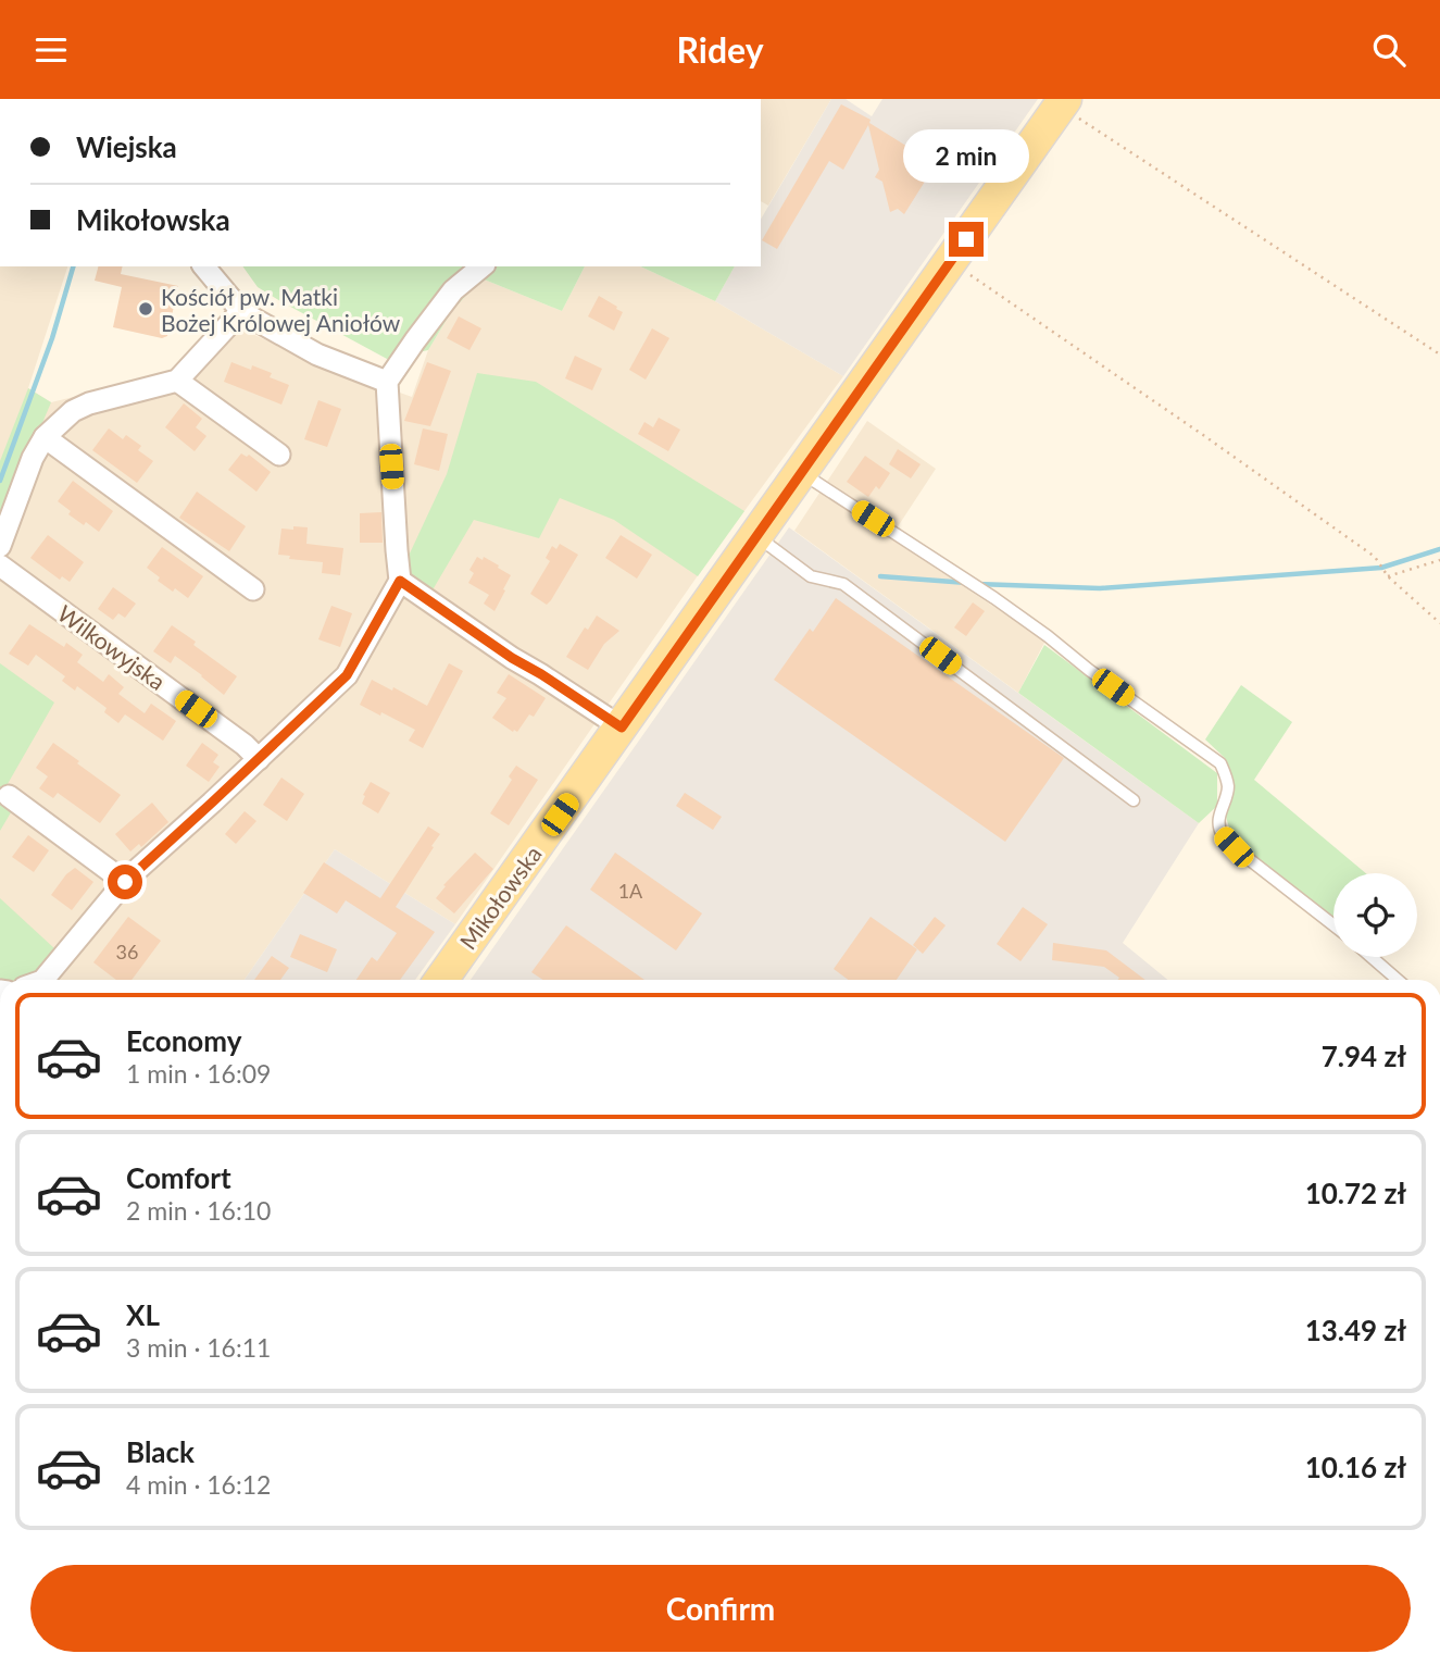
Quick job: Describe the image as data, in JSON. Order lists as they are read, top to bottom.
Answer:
{
  "streets": {
    "main road": ["Mikołowska"],
    "street": ["Wilkowyjska"]
  },
  "places": ["Kościół pw. Matki Bożej Królowej Aniołów"],
  "house_numbers": ["1A", "36"],
  "page": {
    "header": "Ridey",
    "banner": ["Wiejska", "Mikołowska"],
    "bubble": "2 min",
    "list": [
      {
        "name": "Economy",
        "note": "1 min · 16:09",
        "value": "7.94 zł"
      },
      {
        "name": "Comfort",
        "note": "2 min · 16:10",
        "value": "10.72 zł"
      },
      {
        "name": "XL",
        "note": "3 min · 16:11",
        "value": "13.49 zł"
      },
      {
        "name": "Black",
        "note": "4 min · 16:12",
        "value": "10.16 zł"
      }
    ],
    "buttons": "Confirm"
  }
}
